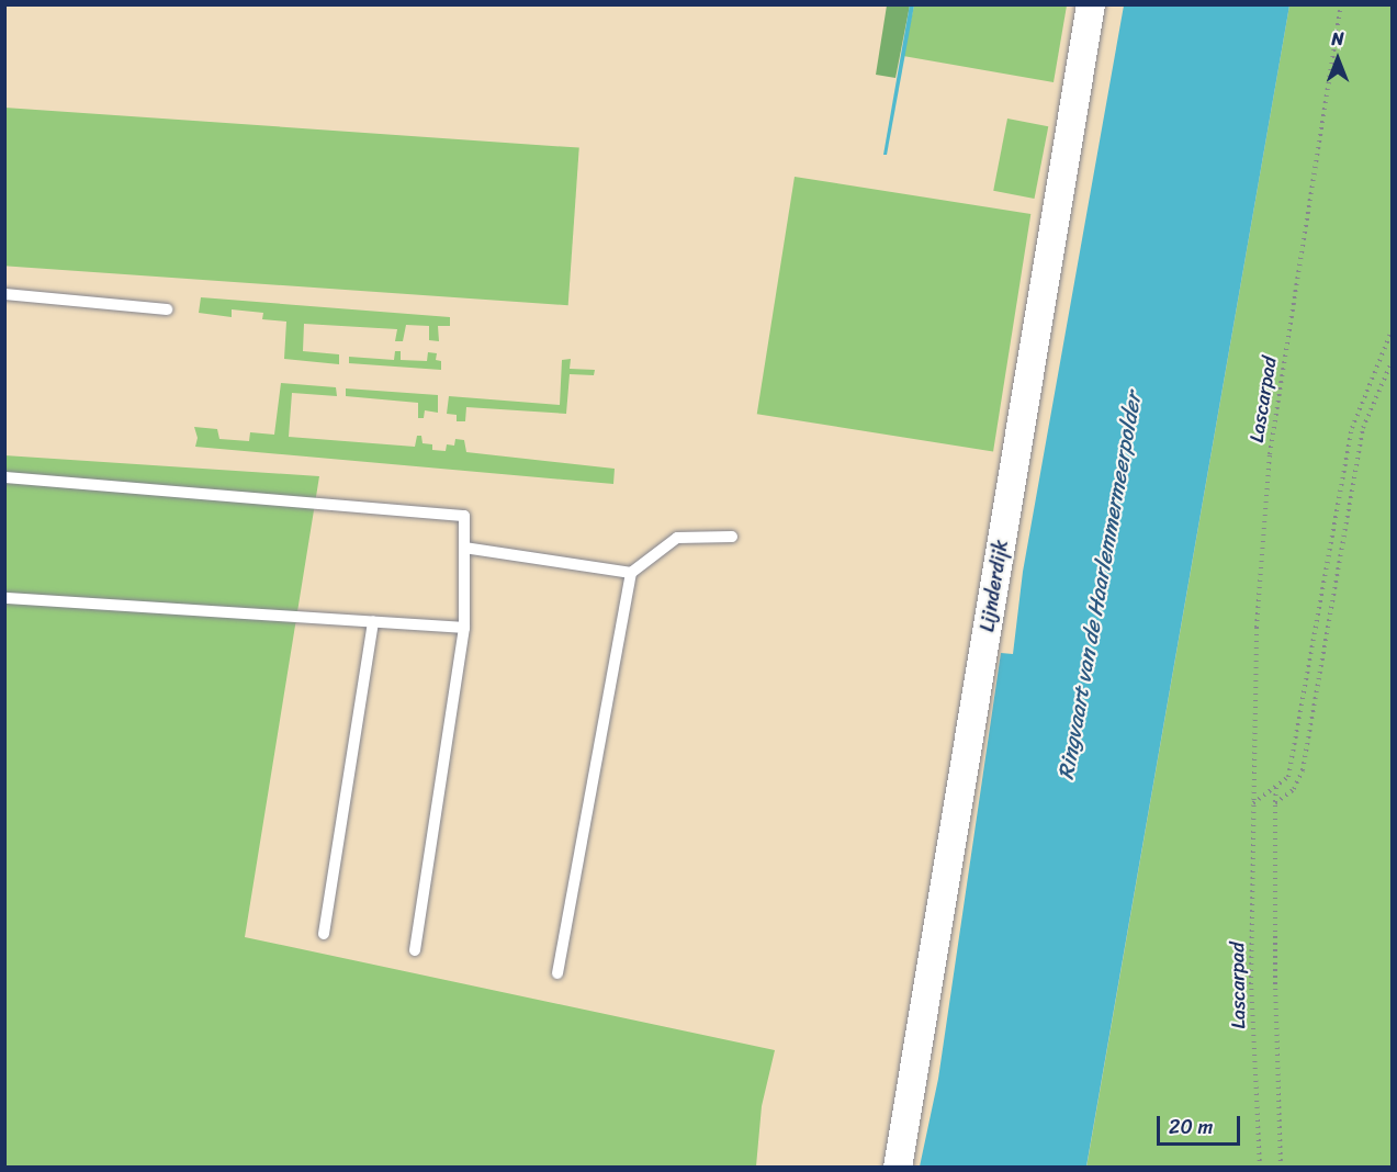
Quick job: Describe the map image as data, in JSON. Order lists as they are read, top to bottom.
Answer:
{
  "streets": {
    "street": ["Lijnderdijk"],
    "path": ["Lascarpad"]
  },
  "water": ["Ringvaart van de Haarlemmermeerpolder"],
  "scale_bar": "20 m",
  "north": "top"
}
